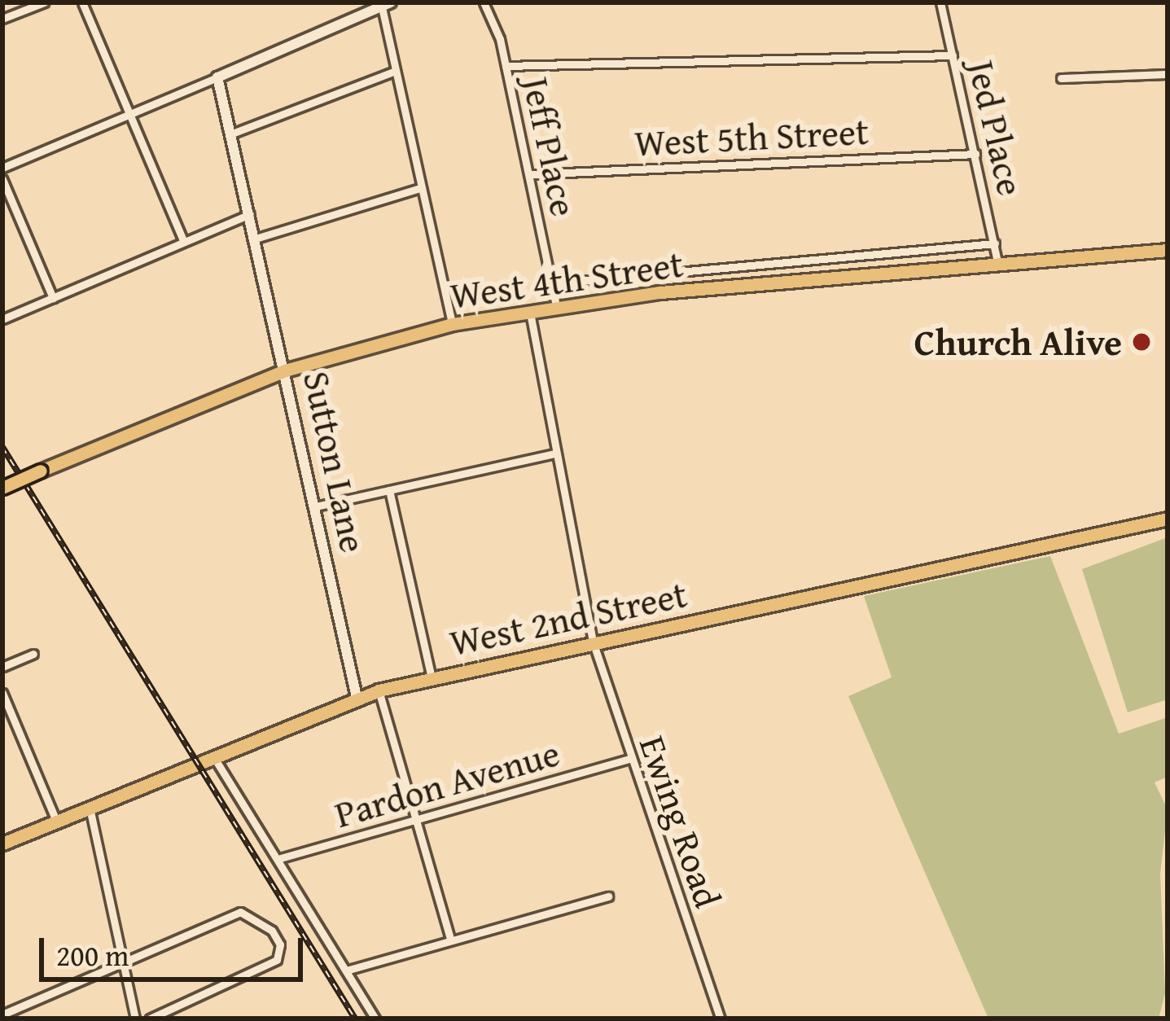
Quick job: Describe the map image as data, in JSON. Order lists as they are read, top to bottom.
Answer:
{
  "streets": {
    "main road": ["West 4th Street", "West 2nd Street"],
    "street": [
      "Jed Place",
      "West 5th Street",
      "Jeff Place",
      "Sutton Lane",
      "Pardon Avenue",
      "Ewing Road"
    ]
  },
  "crossings": [
    ["Jed Place", "West 5th Street"],
    ["Jed Place", "West 4th Street"],
    ["West 5th Street", "Jeff Place"],
    ["Jeff Place", "West 4th Street"],
    ["West 4th Street", "Sutton Lane"],
    ["West 4th Street", "Ewing Road"],
    ["Sutton Lane", "West 2nd Street"],
    ["West 2nd Street", "Ewing Road"],
    ["Pardon Avenue", "Ewing Road"]
  ],
  "places": ["Church Alive"],
  "scale_bar": "200 m"
}
